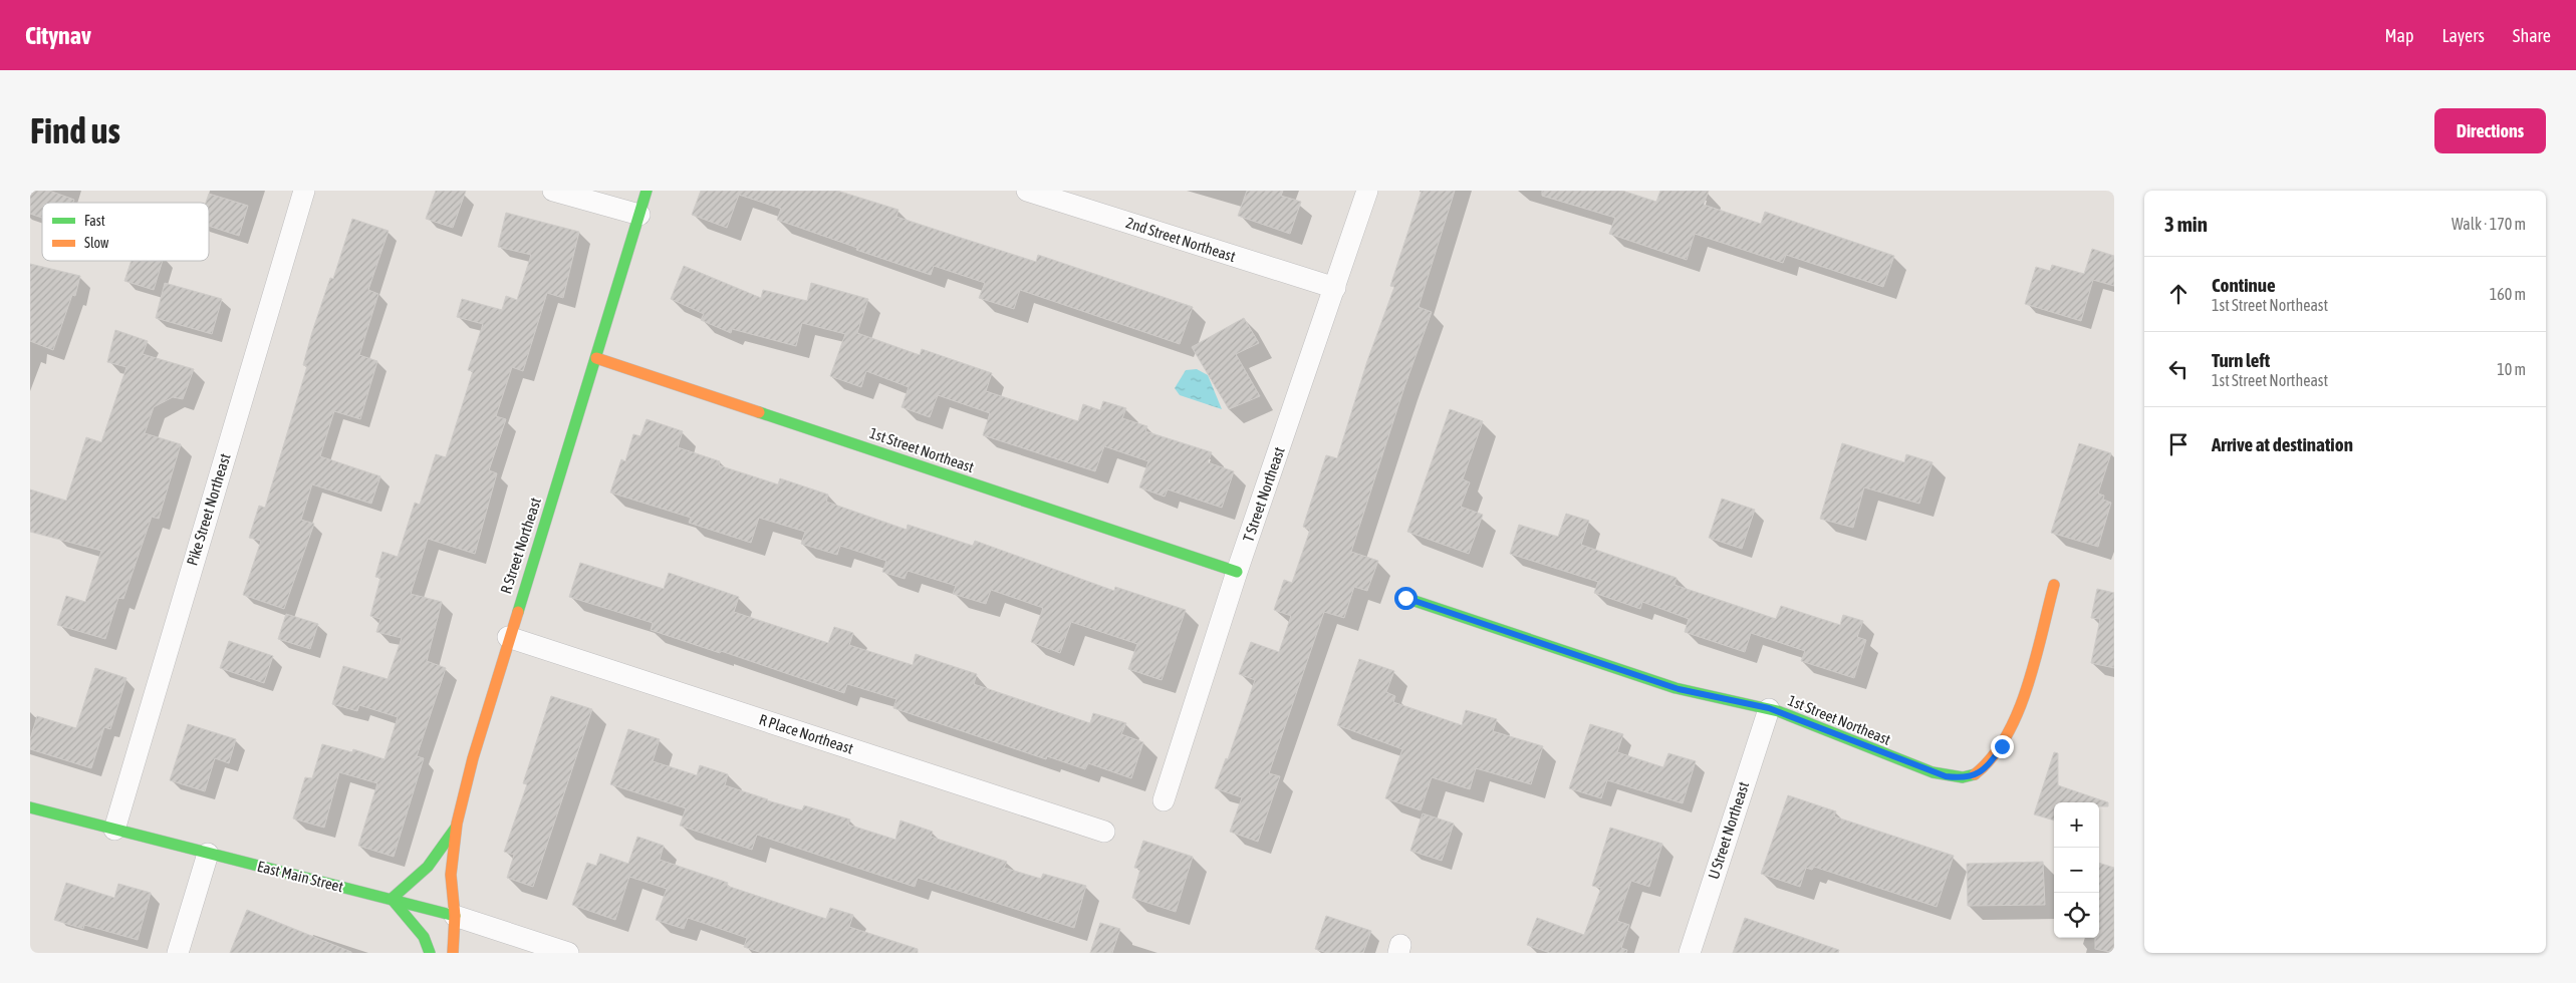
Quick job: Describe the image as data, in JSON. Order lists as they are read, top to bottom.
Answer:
{
  "streets": {
    "street": [
      "2nd Street Northeast",
      "1st Street Northeast",
      "T Street Northeast",
      "Pike Street Northeast",
      "R Street Northeast",
      "R Place Northeast",
      "U Street Northeast",
      "East Main Street"
    ]
  },
  "crossings": [
    ["2nd Street Northeast", "T Street Northeast"],
    ["1st Street Northeast", "T Street Northeast"],
    ["1st Street Northeast", "R Street Northeast"],
    ["1st Street Northeast", "U Street Northeast"],
    ["Pike Street Northeast", "East Main Street"],
    ["R Street Northeast", "R Place Northeast"],
    ["R Street Northeast", "East Main Street"]
  ],
  "legend": ["Fast", "Slow"],
  "page": {
    "header": "Citynav",
    "nav": ["Map", "Layers", "Share"],
    "buttons": "Directions",
    "title": "Find us",
    "heading": ["3 min", "Walk · 170 m"],
    "list": [
      ["Continue", "1st Street Northeast", "160 m"],
      ["Turn left", "1st Street Northeast", "10 m"],
      "Arrive at destination"
    ],
    "map_buttons": ["+", "−"]
  }
}
